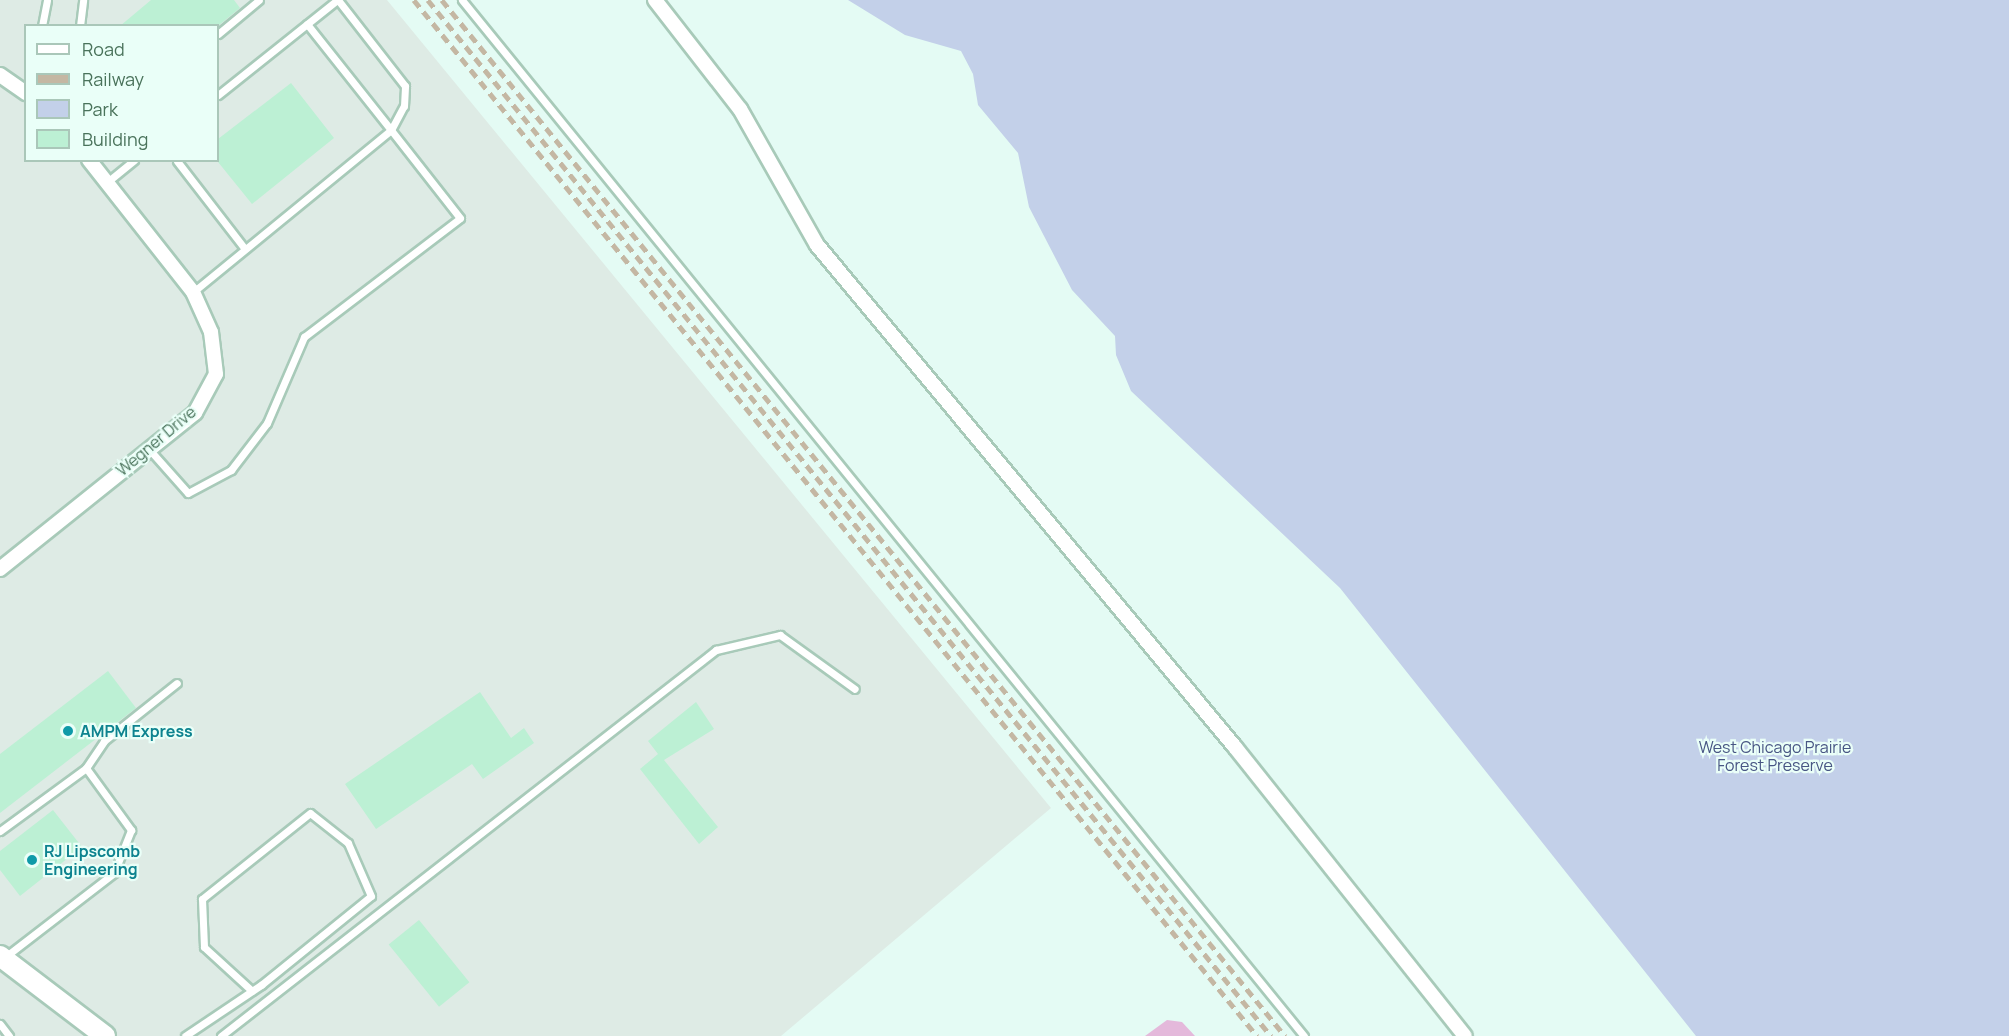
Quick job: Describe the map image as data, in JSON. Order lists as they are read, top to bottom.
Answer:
{
  "streets": {
    "street": ["Wegner Drive"]
  },
  "parks": ["West Chicago Prairie Forest Preserve"],
  "places": ["AMPM Express", "RJ Lipscomb Engineering"],
  "legend": [
    "Road",
    "Railway",
    "Park",
    "Building"
  ]
}
